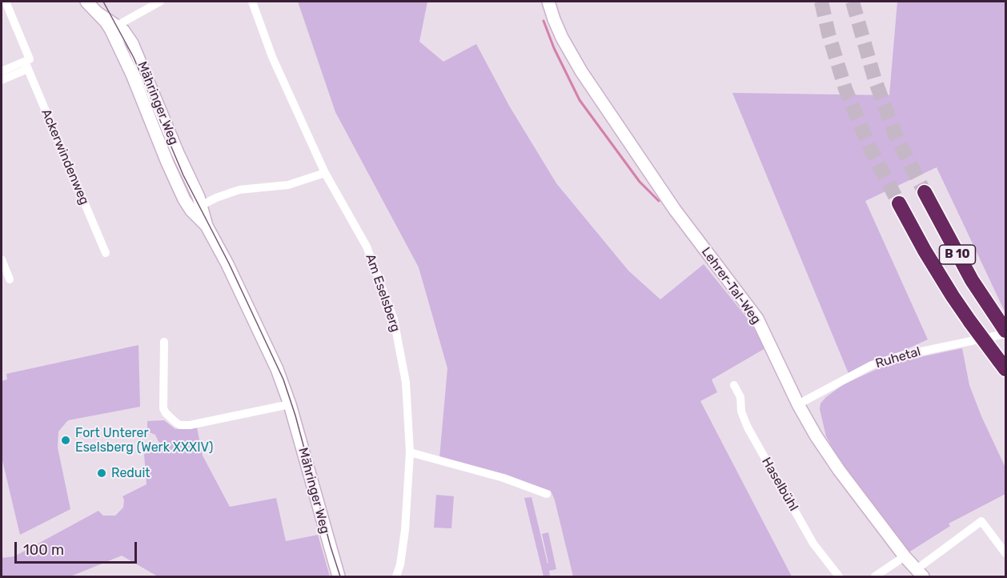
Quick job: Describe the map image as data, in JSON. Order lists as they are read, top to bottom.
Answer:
{
  "streets": {
    "highway": ["B 10"],
    "street": [
      "Mähringer Weg",
      "Ackerwindenweg",
      "Lehrer-Tal-Weg",
      "Am Eselsberg",
      "Ruhetal",
      "Haselbühl"
    ]
  },
  "crossings": [
    ["B 10", "Ruhetal"],
    ["Lehrer-Tal-Weg", "Ruhetal"]
  ],
  "places": ["Fort Unterer Eselsberg (Werk XXXIV)", "Reduit"],
  "scale_bar": "100 m"
}
